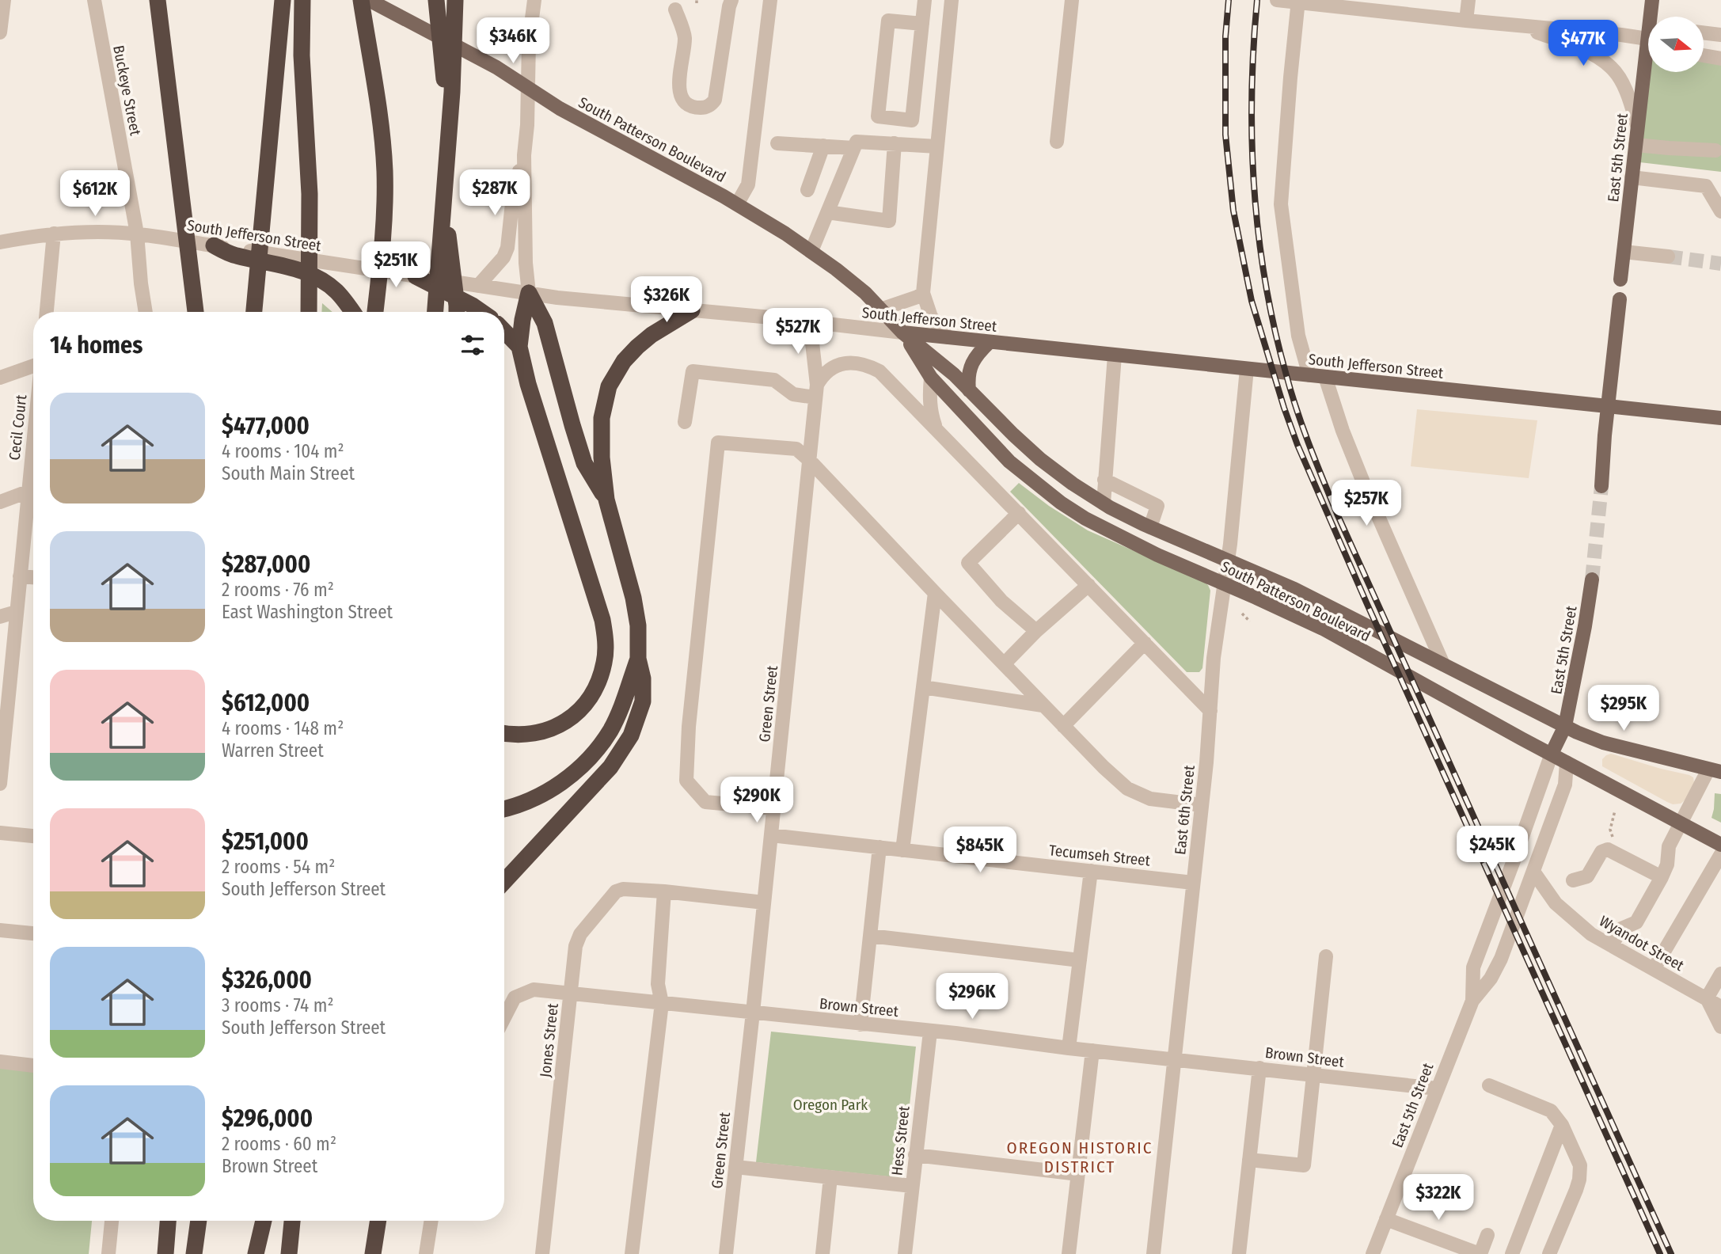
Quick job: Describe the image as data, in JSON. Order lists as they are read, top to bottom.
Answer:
{
  "streets": {
    "main road": ["South Patterson Boulevard", "East 5th Street", "South Jefferson Street"],
    "street": [
      "Buckeye Street",
      "Cecil Court",
      "Green Street",
      "East 6th Street",
      "Tecumseh Street",
      "Wyandot Street",
      "Brown Street",
      "Jones Street",
      "Hess Street"
    ]
  },
  "crossings": [
    ["Buckeye Street", "South Jefferson Street"],
    ["South Patterson Boulevard", "East 5th Street"],
    ["South Patterson Boulevard", "South Jefferson Street"],
    ["South Patterson Boulevard", "East 6th Street"],
    ["East 5th Street", "Wyandot Street"],
    ["East 5th Street", "Brown Street"],
    ["South Jefferson Street", "Green Street"],
    ["South Jefferson Street", "East 6th Street"],
    ["Green Street", "Tecumseh Street"],
    ["Green Street", "Brown Street"],
    ["East 6th Street", "Tecumseh Street"],
    ["East 6th Street", "Brown Street"],
    ["Brown Street", "Jones Street"],
    ["Brown Street", "Hess Street"]
  ],
  "districts": ["OREGON HISTORIC DISTRICT"],
  "parks": ["Oregon Park"],
  "north": "right",
  "page": {
    "price": [
      "$346K",
      "$477K",
      "$287K",
      "$612K",
      "$251K",
      "$326K",
      "$527K",
      "$257K",
      "$295K",
      "$290K",
      "$245K",
      "$845K",
      "$296K",
      "$322K"
    ],
    "heading": "14 homes",
    "list": [
      {
        "name": "$477,000",
        "note": "4 rooms · 104 m² · South Main Street"
      },
      {
        "name": "$287,000",
        "note": "2 rooms · 76 m² · East Washington Street"
      },
      {
        "name": "$612,000",
        "note": "4 rooms · 148 m² · Warren Street"
      },
      {
        "name": "$251,000",
        "note": "2 rooms · 54 m² · South Jefferson Street"
      },
      {
        "name": "$326,000",
        "note": "3 rooms · 74 m² · South Jefferson Street"
      },
      {
        "name": "$296,000",
        "note": "2 rooms · 60 m² · Brown Street"
      }
    ]
  }
}
